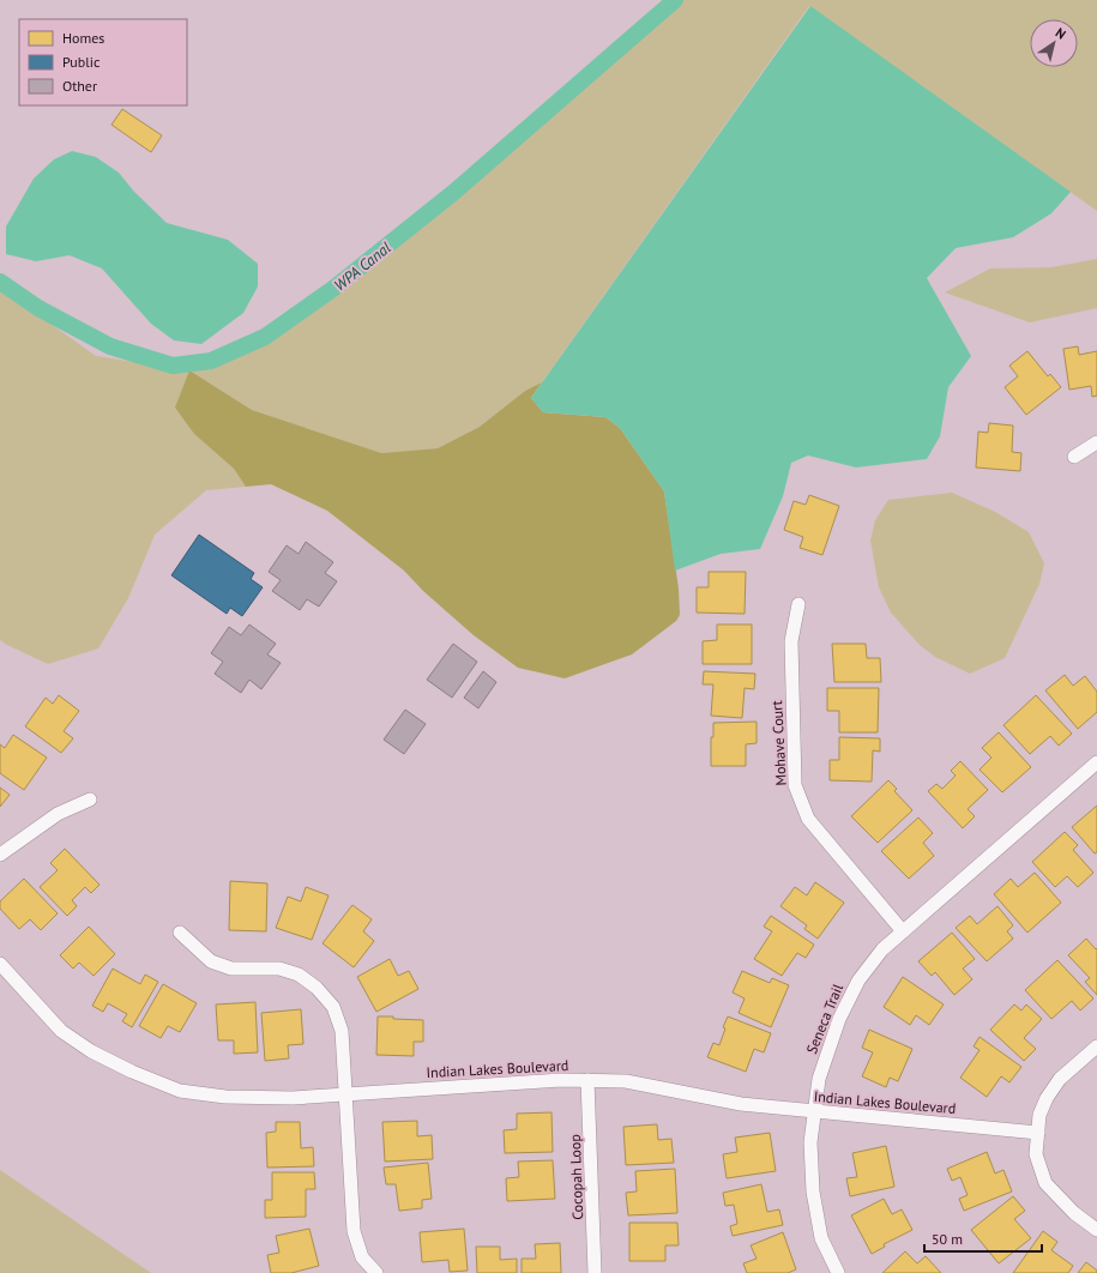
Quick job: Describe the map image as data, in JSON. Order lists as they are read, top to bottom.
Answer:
{
  "streets": {
    "street": [
      "Mohave Court",
      "Seneca Trail",
      "Indian Lakes Boulevard",
      "Cocopah Loop"
    ]
  },
  "crossings": [
    ["Mohave Court", "Seneca Trail"],
    ["Seneca Trail", "Indian Lakes Boulevard"],
    ["Indian Lakes Boulevard", "Cocopah Loop"]
  ],
  "water": ["WPA Canal"],
  "legend": ["Homes", "Public", "Other"],
  "scale_bar": "50 m",
  "north": "top right"
}
